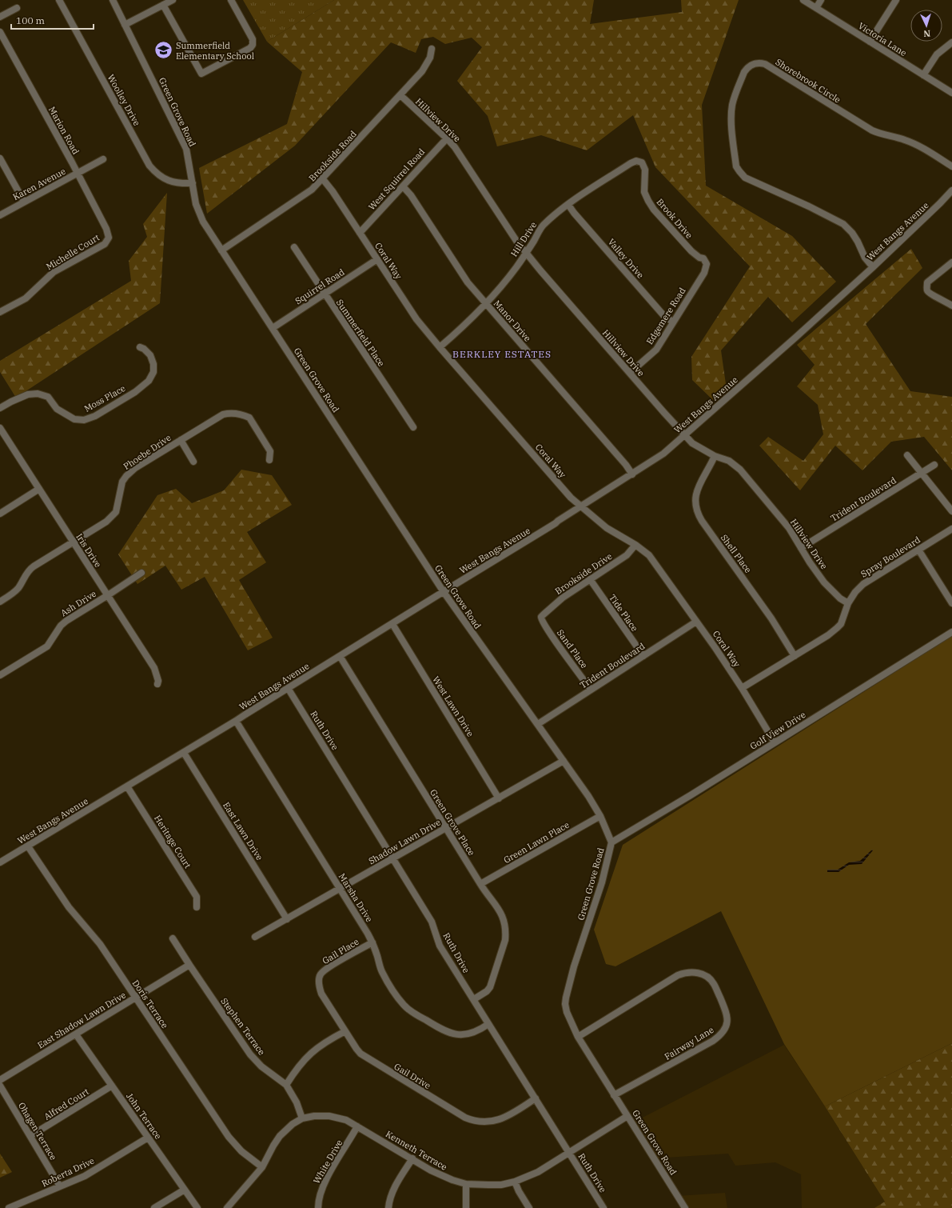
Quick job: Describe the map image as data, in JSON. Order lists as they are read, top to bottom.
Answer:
{
  "streets": {
    "street": [
      "Victoria Lane",
      "Shorebrook Circle",
      "Woolley Drive",
      "Green Grove Road",
      "Hillview Drive",
      "Marion Road",
      "Brookside Road",
      "West Squirrel Road",
      "Karen Avenue",
      "Brook Drive",
      "West Bangs Avenue",
      "Hill Drive",
      "Michelle Court",
      "Valley Drive",
      "Coral Way",
      "Squirrel Road",
      "Edgemere Road",
      "Manor Drive",
      "Summerfield Place",
      "Moss Place",
      "Phoebe Drive",
      "Trident Boulevard",
      "Iris Drive",
      "Shell Place",
      "Spray Boulevard",
      "Brookside Drive",
      "Ash Drive",
      "Tide Place",
      "Sand Place",
      "West Lawn Drive",
      "Ruth Drive",
      "Golf View Drive",
      "Green Grove Place",
      "East Lawn Drive",
      "Heritage Court",
      "Shadow Lawn Drive",
      "Green Lawn Place",
      "Marsha Drive",
      "Gail Place",
      "Doris Terrace",
      "East Shadow Lawn Drive",
      "Stephen Terrace",
      "Fairway Lane",
      "Gail Drive",
      "Alfred Court",
      "John Terrace",
      "Ohagen Terrace",
      "Kenneth Terrace",
      "White Drive",
      "Roberta Drive"
    ]
  },
  "crossings": [
    ["Shorebrook Circle", "West Bangs Avenue"],
    ["Woolley Drive", "Green Grove Road"],
    ["Green Grove Road", "Brookside Road"],
    ["Green Grove Road", "West Bangs Avenue"],
    ["Green Grove Road", "Squirrel Road"],
    ["Green Grove Road", "Trident Boulevard"],
    ["Green Grove Road", "Golf View Drive"],
    ["Green Grove Road", "Shadow Lawn Drive"],
    ["Green Grove Road", "Green Lawn Place"],
    ["Green Grove Road", "Fairway Lane"],
    ["Green Grove Road", "Kenneth Terrace"],
    ["Hillview Drive", "Brookside Road"],
    ["Hillview Drive", "West Squirrel Road"],
    ["Hillview Drive", "West Bangs Avenue"],
    ["Hillview Drive", "Hill Drive"],
    ["Hillview Drive", "Edgemere Road"],
    ["Hillview Drive", "Trident Boulevard"],
    ["Hillview Drive", "Shell Place"],
    ["Hillview Drive", "Spray Boulevard"],
    ["Marion Road", "Karen Avenue"],
    ["Marion Road", "Michelle Court"],
    ["Brookside Road", "Coral Way"],
    ["West Squirrel Road", "Coral Way"],
    ["West Squirrel Road", "Manor Drive"],
    ["Brook Drive", "Hill Drive"],
    ["Brook Drive", "Edgemere Road"],
    ["West Bangs Avenue", "Coral Way"],
    ["West Bangs Avenue", "Manor Drive"],
    ["West Bangs Avenue", "West Lawn Drive"],
    ["West Bangs Avenue", "Ruth Drive"],
    ["West Bangs Avenue", "Green Grove Place"],
    ["West Bangs Avenue", "East Lawn Drive"],
    ["West Bangs Avenue", "Heritage Court"],
    ["West Bangs Avenue", "Marsha Drive"],
    ["West Bangs Avenue", "Doris Terrace"],
    ["Hill Drive", "Valley Drive"],
    ["Hill Drive", "Coral Way"],
    ["Hill Drive", "Manor Drive"],
    ["Valley Drive", "Edgemere Road"],
    ["Coral Way", "Squirrel Road"],
    ["Coral Way", "Trident Boulevard"],
    ["Coral Way", "Spray Boulevard"],
    ["Coral Way", "Brookside Drive"],
    ["Coral Way", "Golf View Drive"],
    ["Squirrel Road", "Summerfield Place"],
    ["Phoebe Drive", "Iris Drive"],
    ["Trident Boulevard", "Tide Place"],
    ["Trident Boulevard", "Sand Place"],
    ["Iris Drive", "Ash Drive"],
    ["Shell Place", "Spray Boulevard"],
    ["Brookside Drive", "Tide Place"],
    ["Brookside Drive", "Sand Place"],
    ["West Lawn Drive", "Shadow Lawn Drive"],
    ["Ruth Drive", "Green Grove Place"],
    ["Ruth Drive", "Shadow Lawn Drive"],
    ["Ruth Drive", "Marsha Drive"],
    ["Ruth Drive", "Gail Drive"],
    ["Ruth Drive", "Kenneth Terrace"],
    ["Green Grove Place", "Shadow Lawn Drive"],
    ["Green Grove Place", "Green Lawn Place"],
    ["East Lawn Drive", "Shadow Lawn Drive"],
    ["Shadow Lawn Drive", "Marsha Drive"],
    ["Marsha Drive", "Gail Place"],
    ["Gail Place", "Gail Drive"],
    ["Doris Terrace", "East Shadow Lawn Drive"],
    ["Doris Terrace", "Kenneth Terrace"],
    ["East Shadow Lawn Drive", "Stephen Terrace"],
    ["East Shadow Lawn Drive", "John Terrace"],
    ["Stephen Terrace", "Kenneth Terrace"],
    ["Alfred Court", "John Terrace"],
    ["Alfred Court", "Ohagen Terrace"],
    ["John Terrace", "Roberta Drive"],
    ["Ohagen Terrace", "Roberta Drive"],
    ["Kenneth Terrace", "White Drive"]
  ],
  "districts": ["BERKLEY ESTATES"],
  "places": {
    "school or university": ["Summerfield Elementary School"]
  },
  "scale_bar": "100 m",
  "north": "bottom"
}
